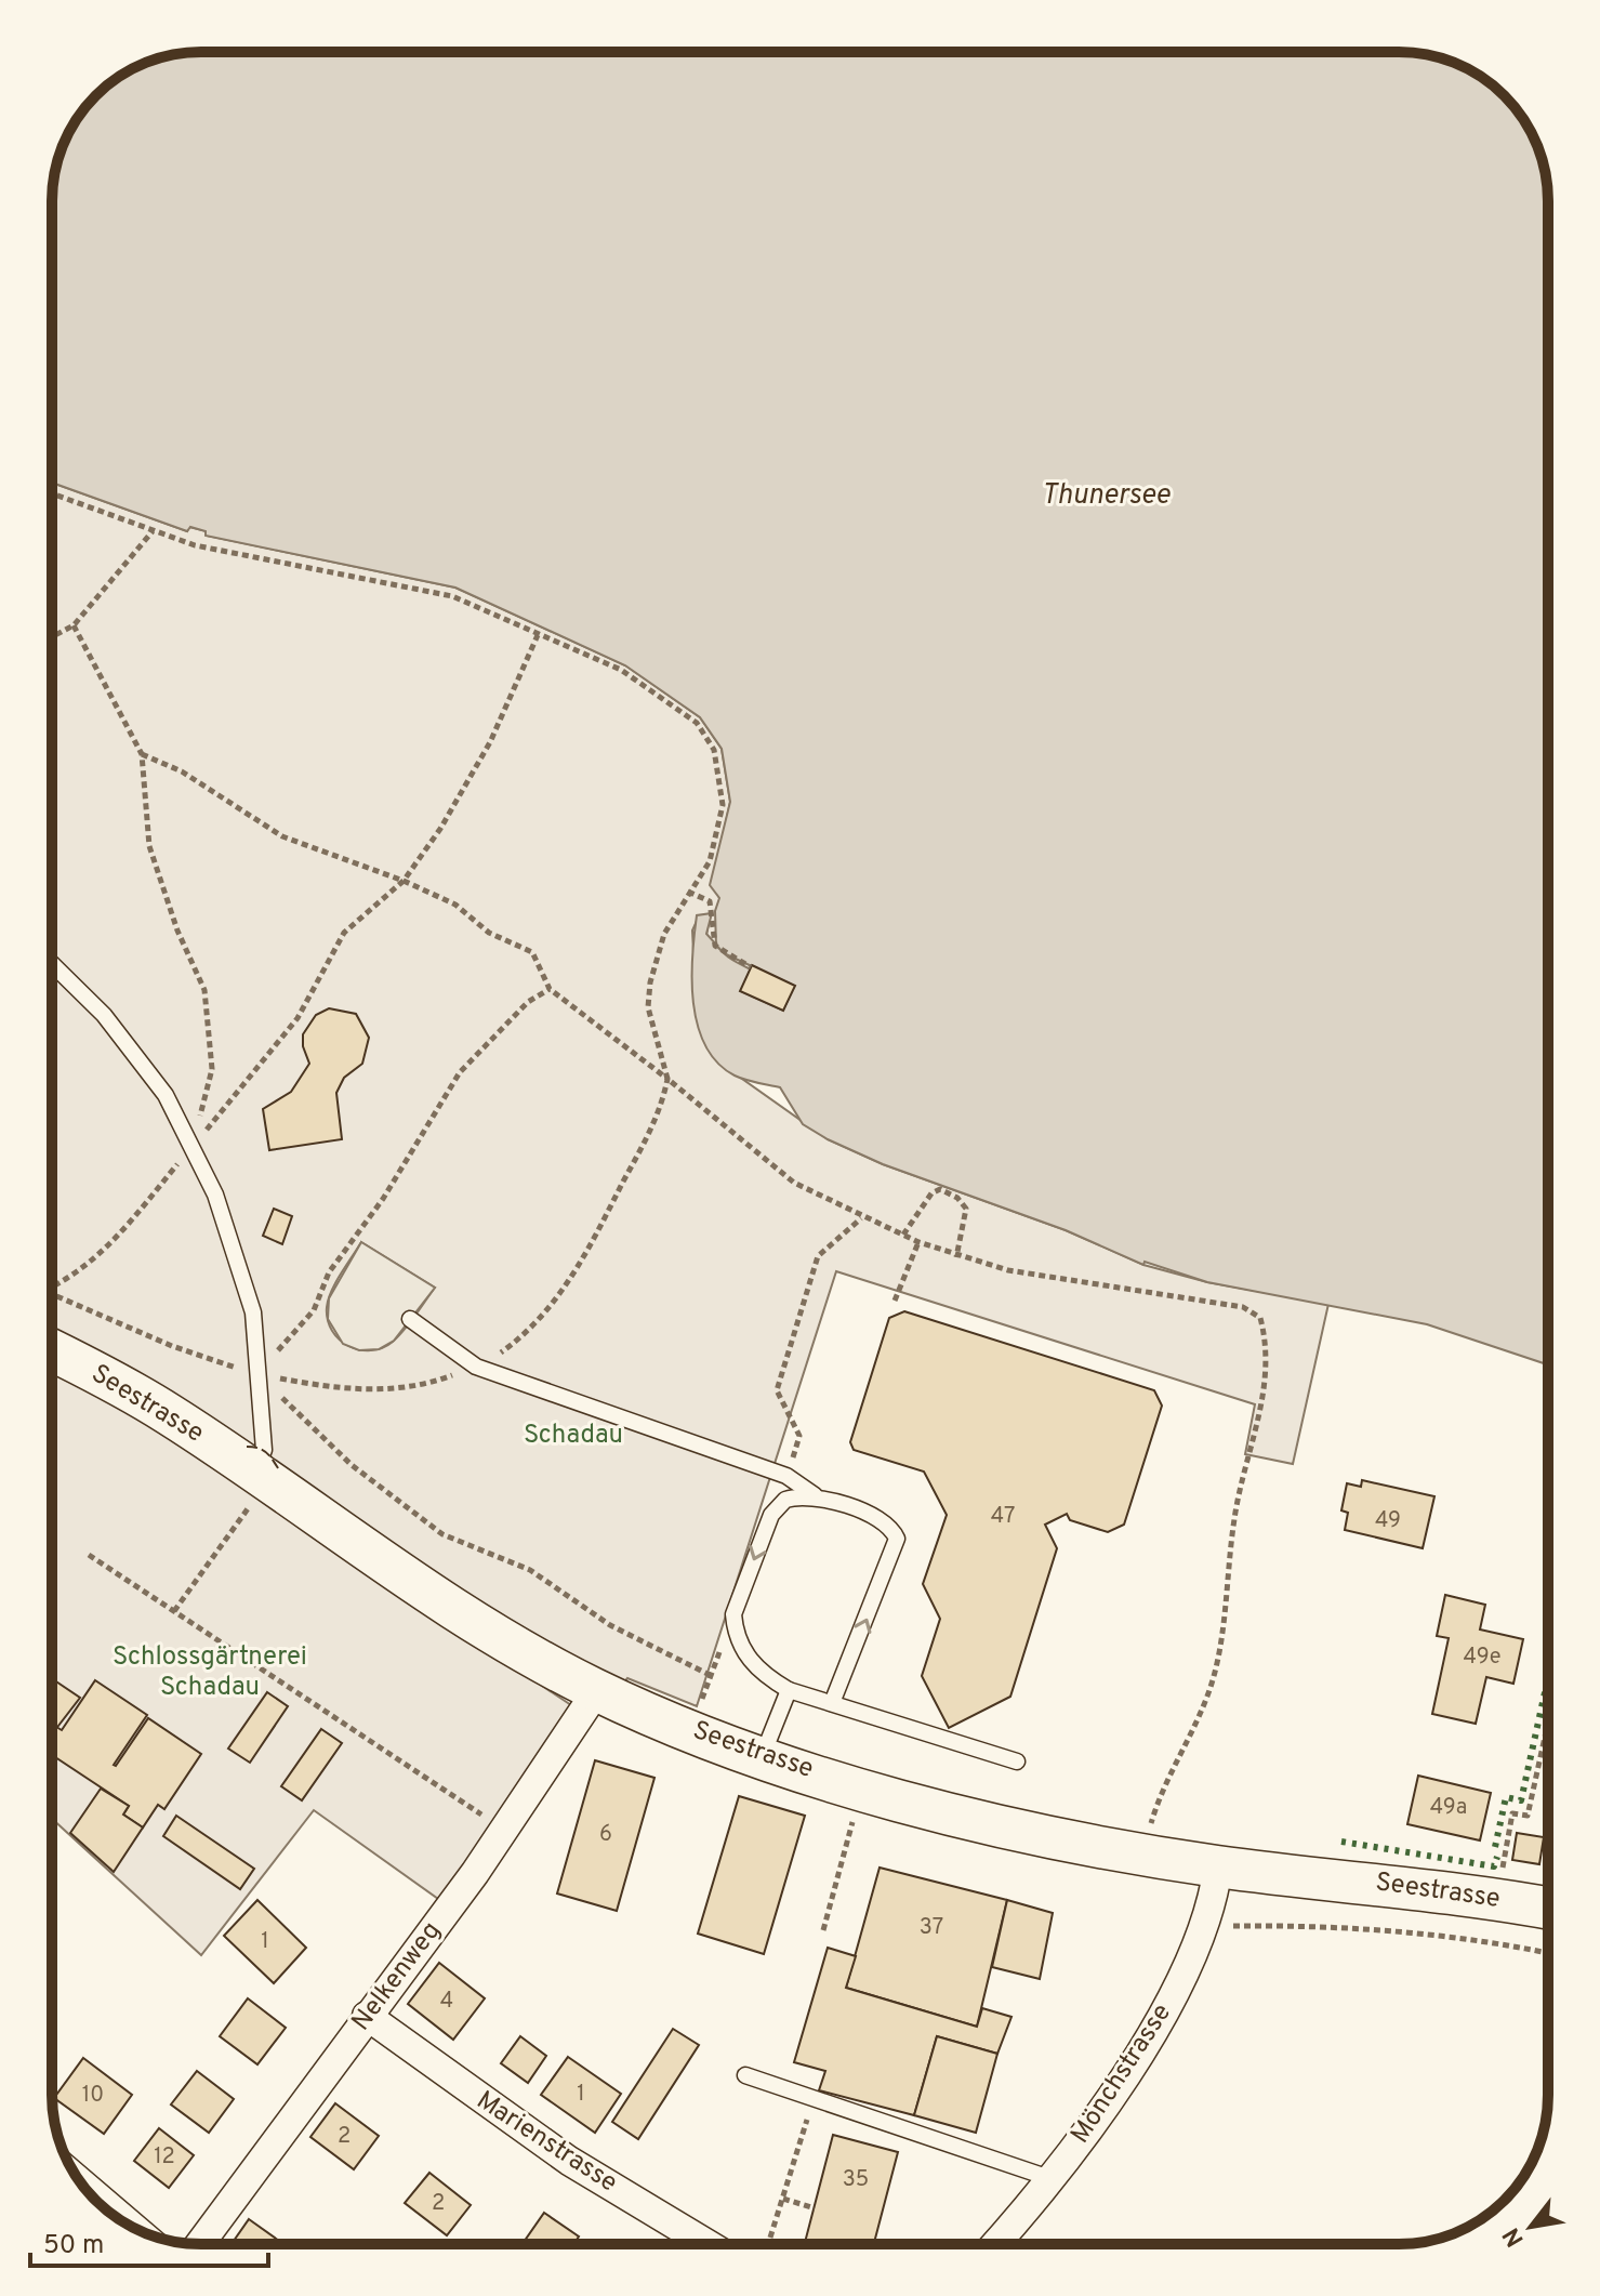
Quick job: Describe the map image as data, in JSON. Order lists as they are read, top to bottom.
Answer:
{
  "streets": {
    "street": [
      "Seestrasse",
      "Nelkenweg",
      "Mönchstrasse",
      "Marienstrasse"
    ]
  },
  "crossings": [
    ["Seestrasse", "Nelkenweg"],
    ["Seestrasse", "Mönchstrasse"],
    ["Nelkenweg", "Marienstrasse"]
  ],
  "water": ["Thunersee"],
  "parks": ["Schadau", "Schlossgärtnerei Schadau"],
  "house_numbers": [
    "47",
    "49",
    "49e",
    "49a",
    "6",
    "37",
    "1",
    "4",
    "1",
    "10",
    "2",
    "12",
    "35",
    "2"
  ],
  "scale_bar": "50 m",
  "north": "bottom left"
}
